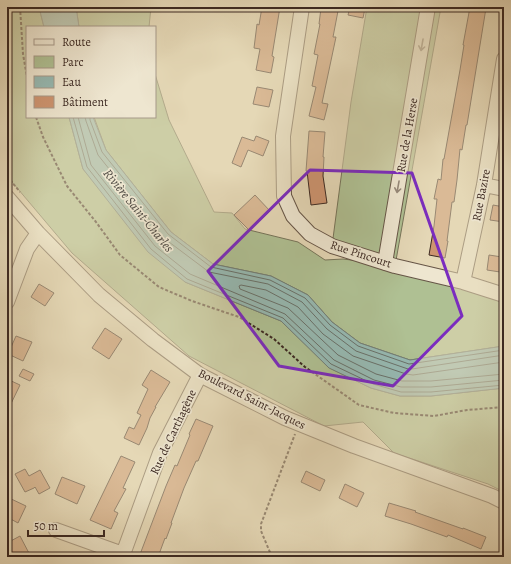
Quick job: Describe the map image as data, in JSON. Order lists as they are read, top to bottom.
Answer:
{
  "streets": {
    "street": [
      "Rue de la Herse",
      "Rue Bazire",
      "Rue Pincourt",
      "Boulevard Saint-Jacques",
      "Rue de Carthagène"
    ]
  },
  "crossings": [
    ["Rue de la Herse", "Rue Pincourt"],
    ["Rue Bazire", "Rue Pincourt"],
    ["Boulevard Saint-Jacques", "Rue de Carthagène"]
  ],
  "one_way": ["Rue de la Herse"],
  "water": ["Rivière Saint-Charles"],
  "legend": [
    "Route",
    "Parc",
    "Eau",
    "Bâtiment"
  ],
  "scale_bar": "50 m"
}
